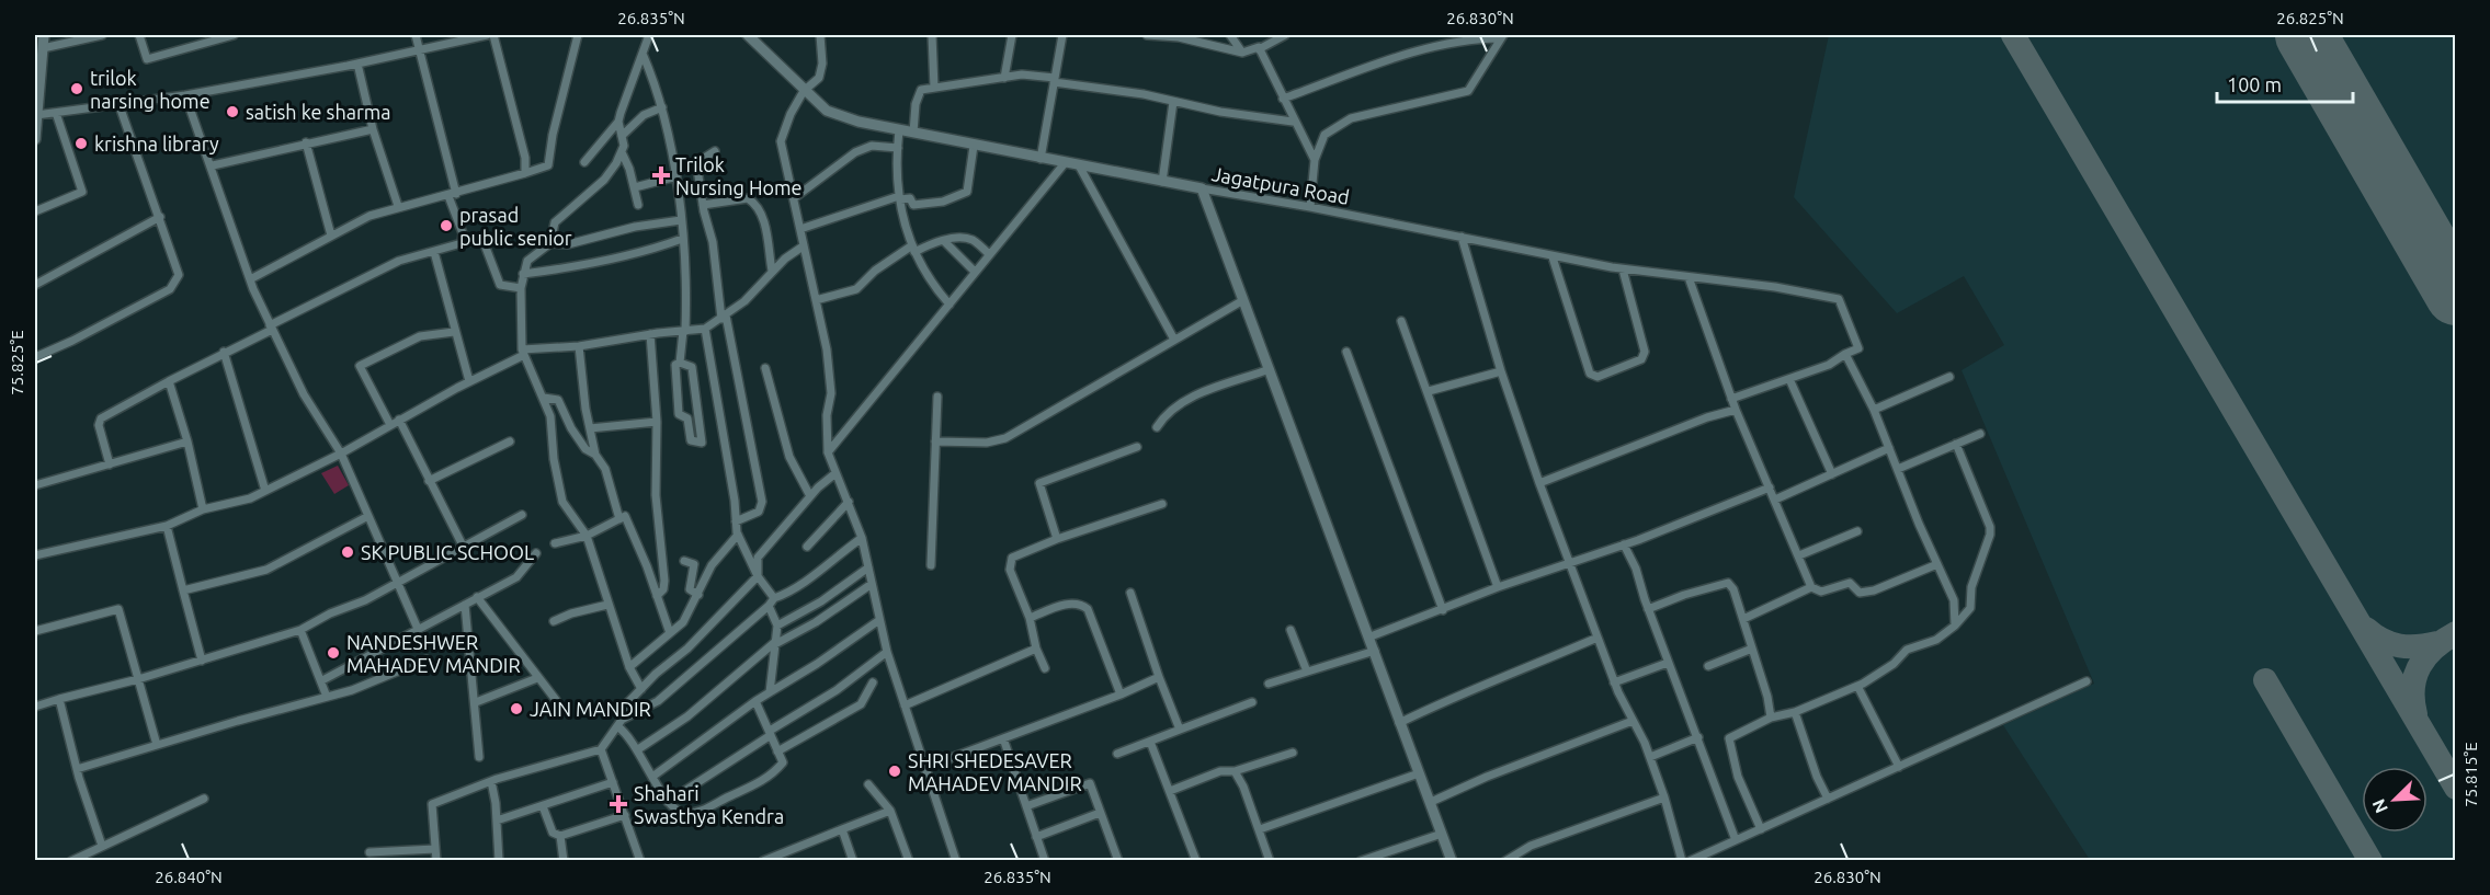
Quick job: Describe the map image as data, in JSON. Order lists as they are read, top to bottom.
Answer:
{
  "streets": {
    "street": ["Jagatpura Road"]
  },
  "places": {
    "other": [
      "trilok narsing home",
      "satish ke sharma",
      "krishna library",
      "prasad public senior",
      "SK PUBLIC SCHOOL",
      "NANDESHWER MAHADEV MANDIR",
      "JAIN MANDIR",
      "SHRI SHEDESAVER MAHADEV MANDIR"
    ],
    "health": ["Trilok Nursing Home", "Shahari Swasthya Kendra"]
  },
  "scale_bar": "100 m",
  "north": "bottom left",
  "coordinates": [
    "26.835°N",
    "26.830°N",
    "26.825°N",
    "75.825°E",
    "75.815°E",
    "26.840°N"
  ]
}
